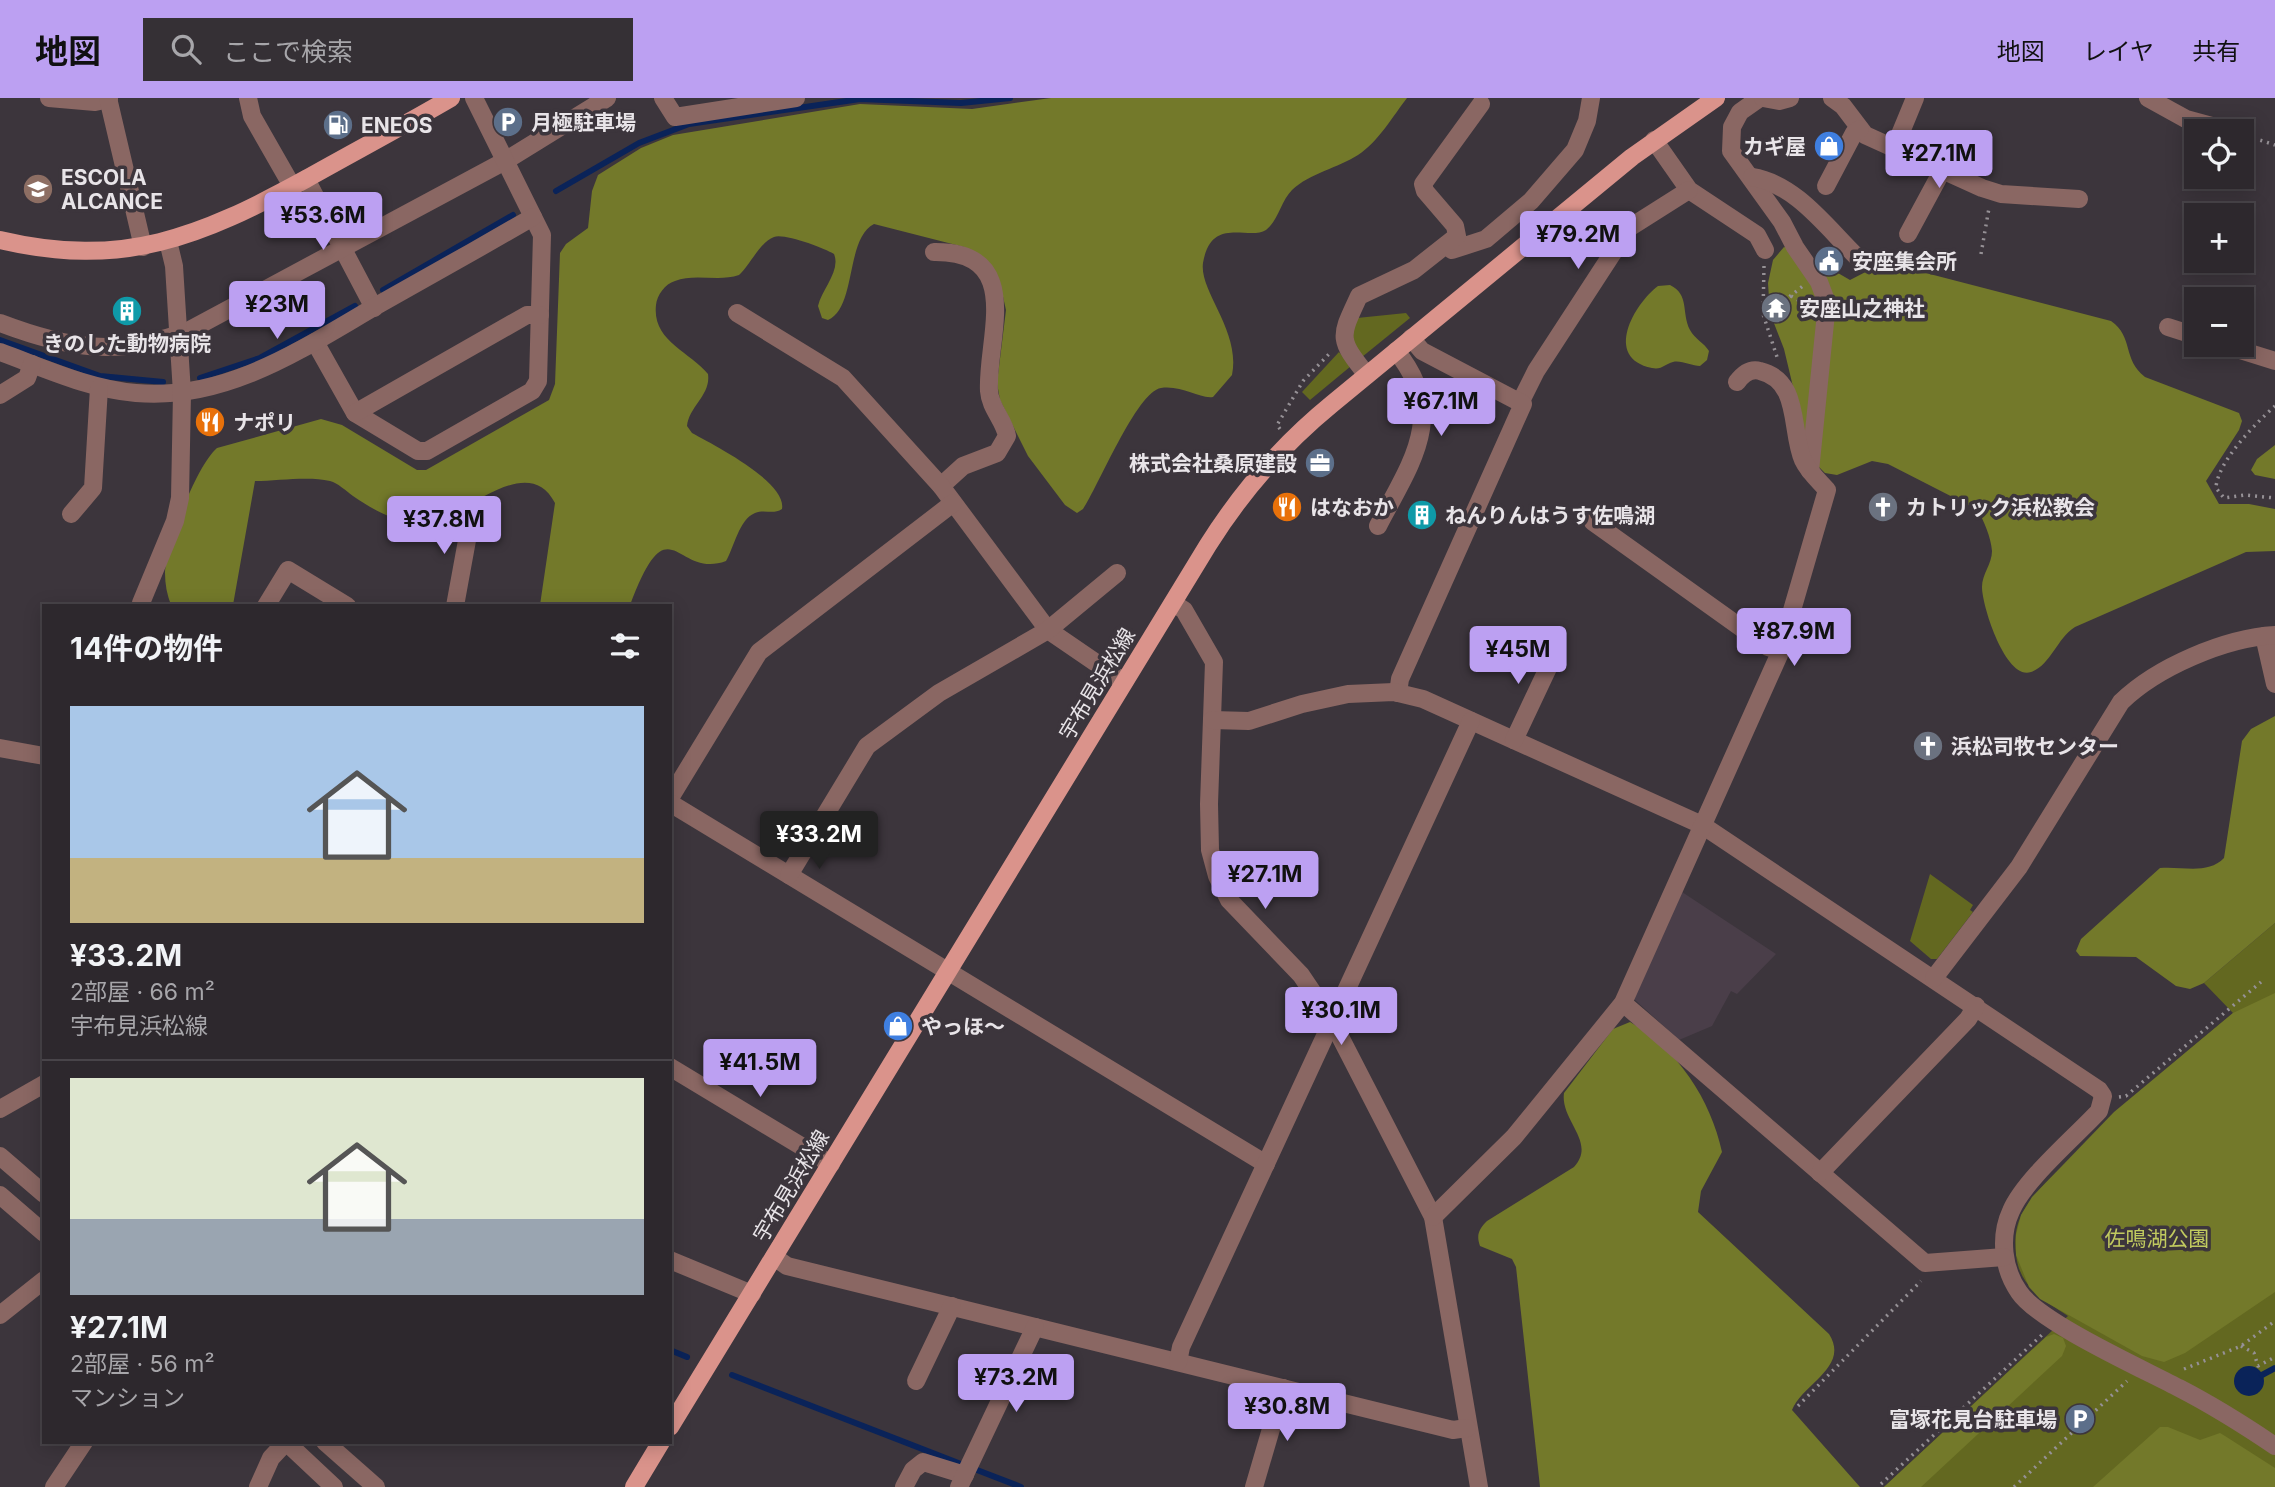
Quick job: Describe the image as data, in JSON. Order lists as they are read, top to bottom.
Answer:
{
  "streets": {
    "main road": ["宇布見浜松線"]
  },
  "parks": ["佐鳴湖公園"],
  "places": {
    "parking": ["月極駐車場", "富塚花見台駐車場"],
    "fuel station": ["ENEOS"],
    "shop": ["カギ屋", "やっほ～"],
    "school or university": ["ESCOLA ALCANCE"],
    "public building": ["安座集会所"],
    "temple": ["安座山之神社"],
    "building": ["きのした動物病院", "ねんりんはうす佐鳴湖"],
    "restaurant": ["ナポリ", "はなおか"],
    "office": ["株式会社桑原建設"],
    "church": ["カトリック浜松教会", "浜松司牧センター"]
  },
  "page": {
    "header": "地図",
    "search": "ここで検索",
    "nav": ["地図", "レイヤ", "共有"],
    "map_buttons": ["+", "−"],
    "price": [
      "¥27.1M",
      "¥53.6M",
      "¥79.2M",
      "¥23M",
      "¥67.1M",
      "¥37.8M",
      "¥87.9M",
      "¥45M",
      "¥33.2M",
      "¥27.1M",
      "¥30.1M",
      "¥41.5M",
      "¥73.2M",
      "¥30.8M"
    ],
    "heading": "14件の物件",
    "list": [
      {
        "name": "¥33.2M",
        "note": "2部屋 · 66 m² · 宇布見浜松線"
      },
      {
        "name": "¥27.1M",
        "note": "2部屋 · 56 m² · マンション"
      }
    ]
  }
}
